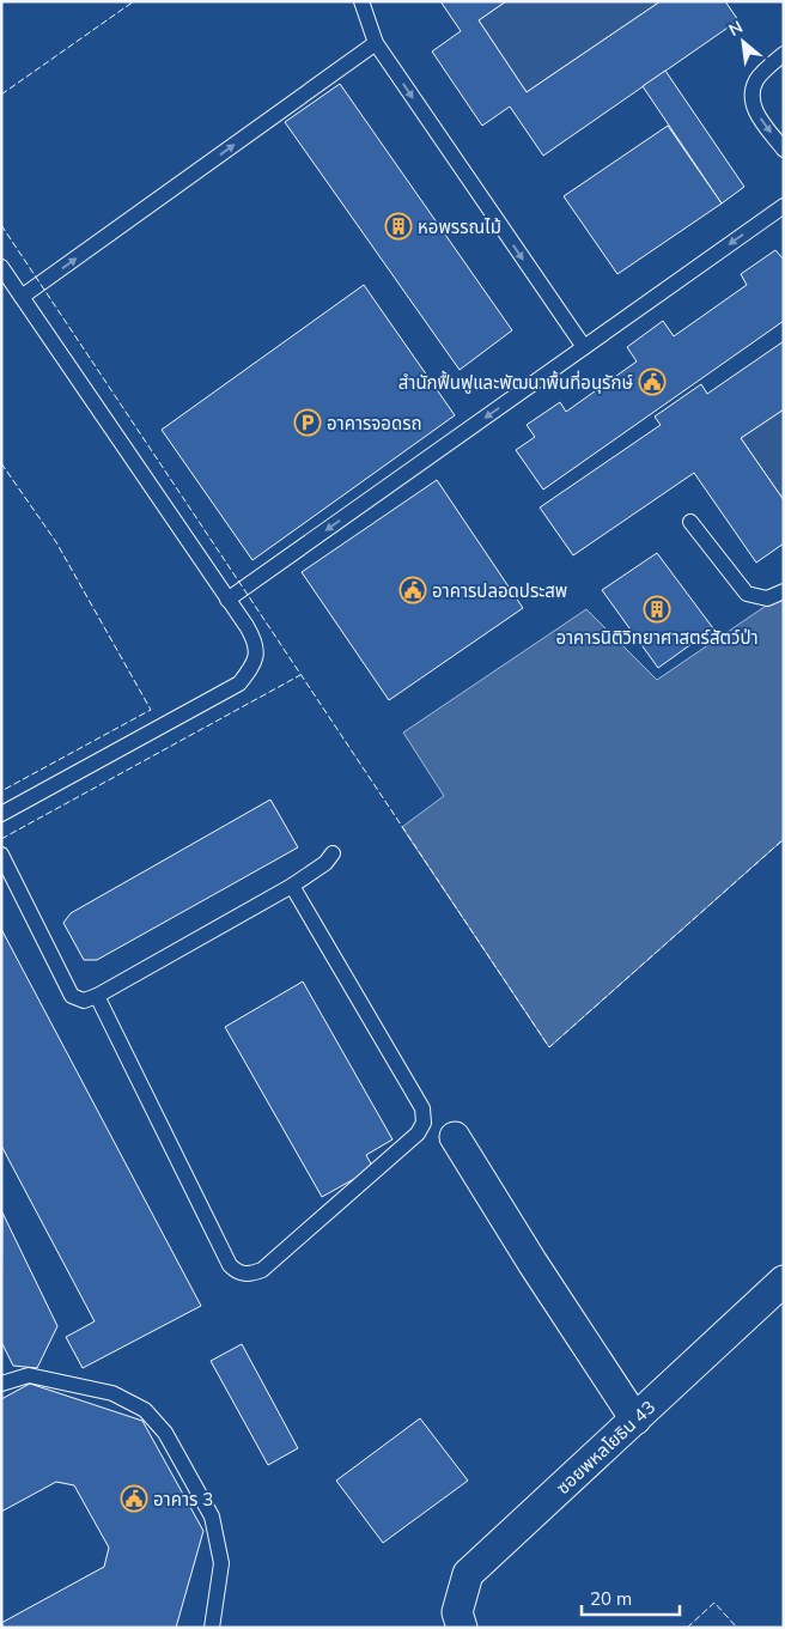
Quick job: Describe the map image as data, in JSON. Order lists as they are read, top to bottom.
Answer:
{
  "streets": {
    "street": ["ซอยพหลโยธิน 43"]
  },
  "places": {
    "building": ["หอพรรณไม้", "อาคารนิติวิทยาศาสตร์สัตว์ป่า"],
    "public building": ["สำนักฟื้นฟูและพัฒนาพื้นที่อนุรักษ์", "อาคารปลอดประสพ", "อาคาร 3"],
    "parking": ["อาคารจอดรถ"]
  },
  "scale_bar": "20 m",
  "north": "top left"
}
